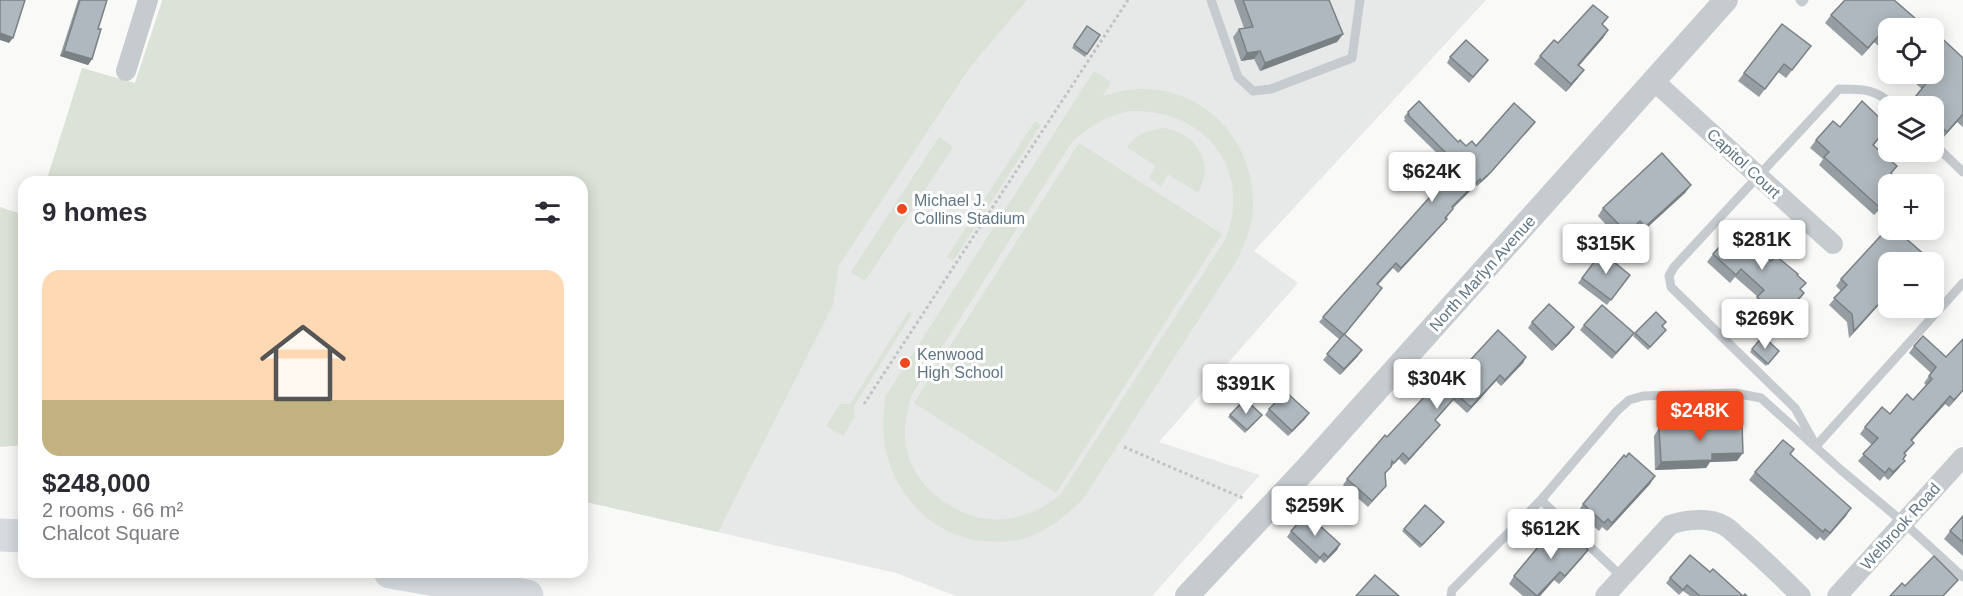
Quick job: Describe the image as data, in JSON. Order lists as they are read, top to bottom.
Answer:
{
  "streets": {
    "street": ["Capitol Court", "North Marlyn Avenue", "Welbrook Road"]
  },
  "crossings": [
    ["Capitol Court", "North Marlyn Avenue"]
  ],
  "places": ["Michael J. Collins Stadium", "Kenwood High School"],
  "page": {
    "map_buttons": ["+", "−"],
    "price": [
      "$624K",
      "$281K",
      "$315K",
      "$269K",
      "$304K",
      "$391K",
      "$248K",
      "$259K",
      "$612K"
    ],
    "heading": "9 homes",
    "list": [
      {
        "name": "$248,000",
        "note": "2 rooms · 66 m² · Chalcot Square"
      }
    ]
  }
}
